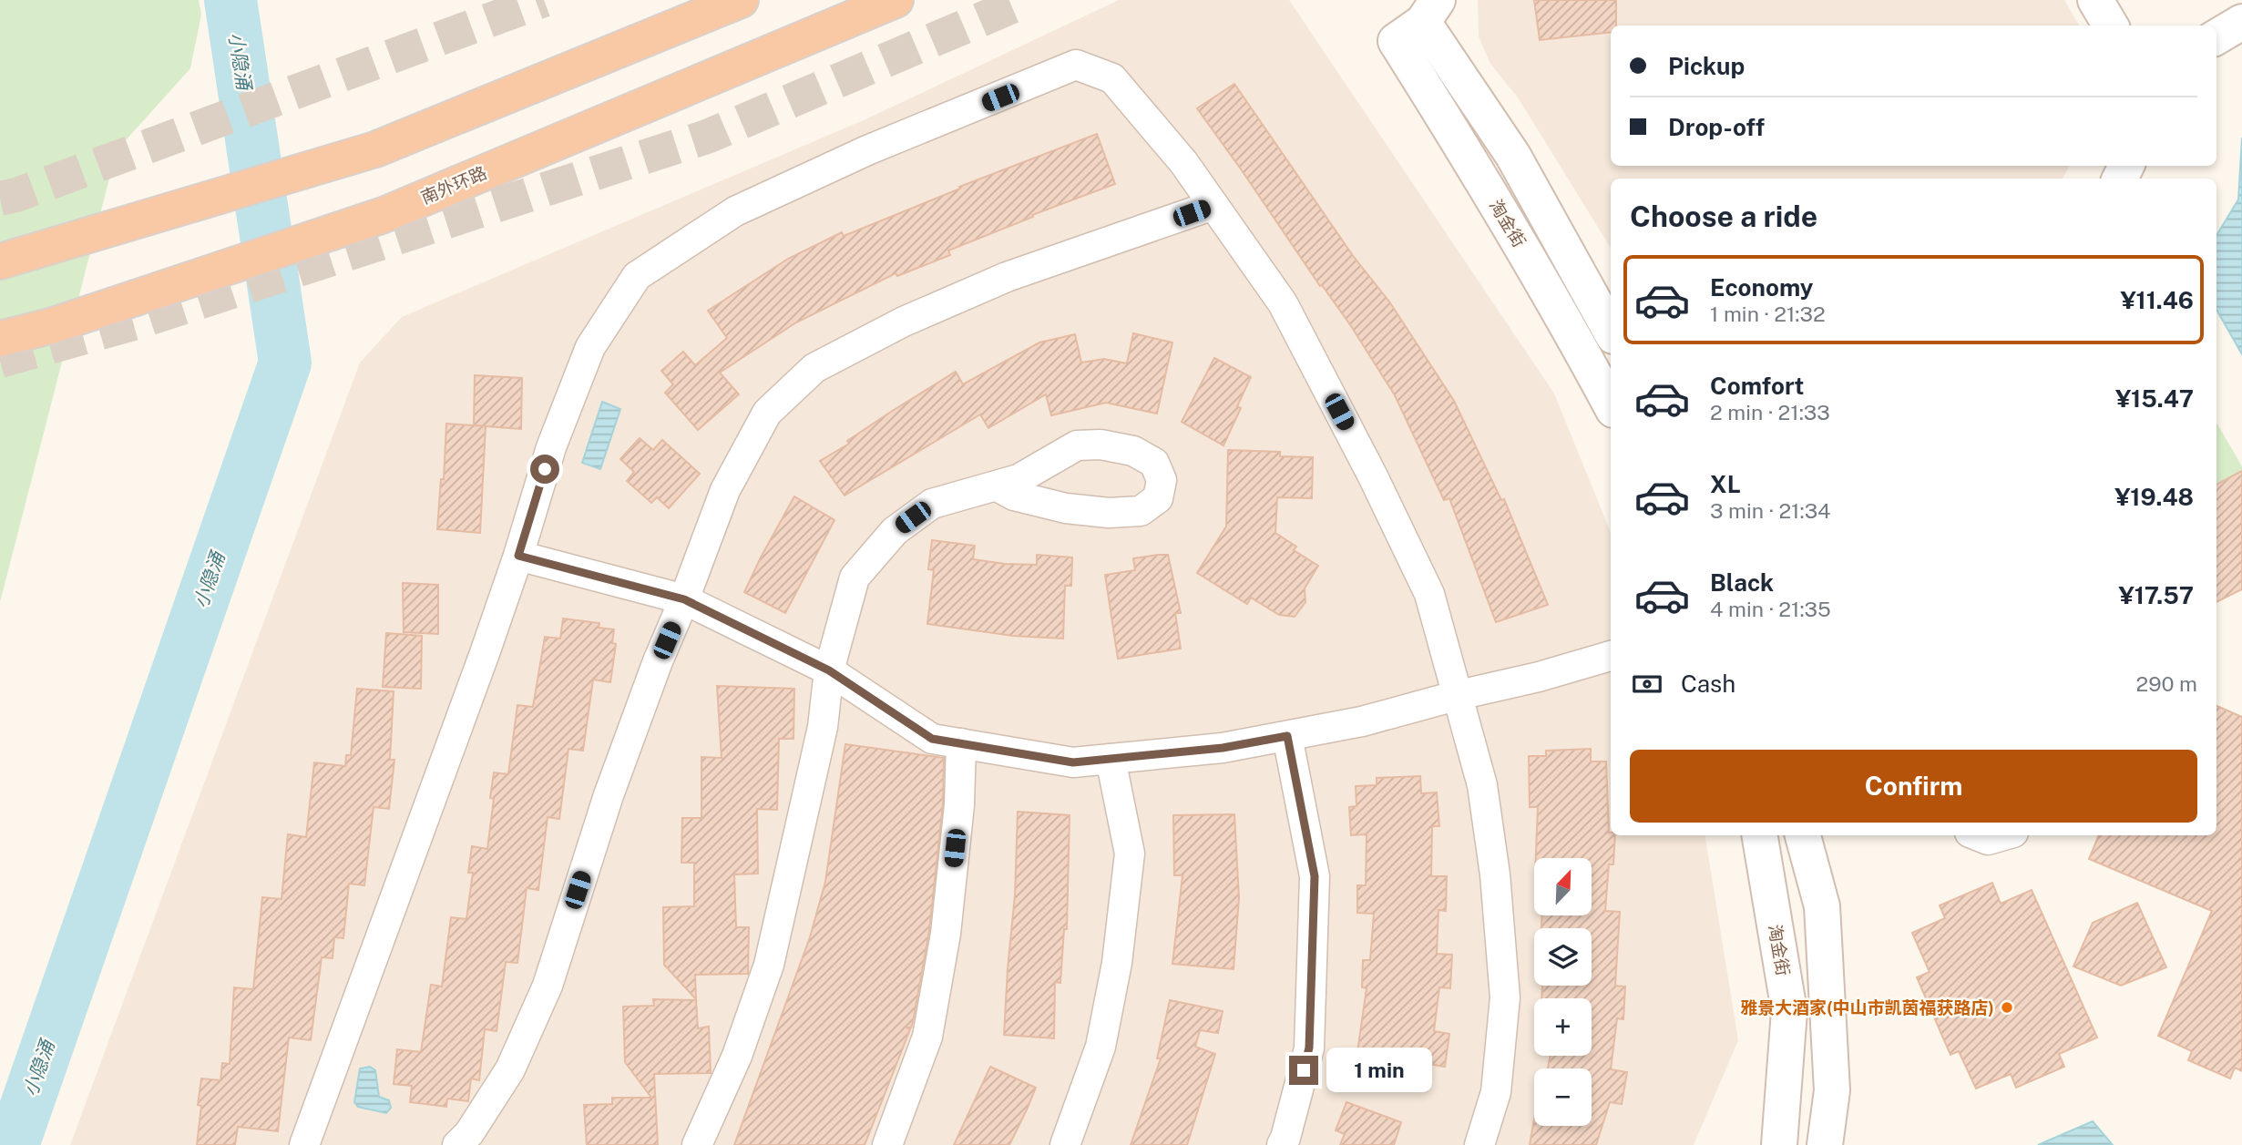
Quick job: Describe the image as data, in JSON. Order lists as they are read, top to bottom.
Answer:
{
  "streets": {
    "highway": ["南外环路"],
    "street": ["淘金街"]
  },
  "water": ["小隐涌"],
  "places": ["雅景大酒家(中山市凯茵福获路店)"],
  "north": "top right",
  "page": {
    "banner": ["Pickup", "Drop-off"],
    "heading": "Choose a ride",
    "list": [
      {
        "name": "Economy",
        "note": "1 min · 21:32",
        "value": "¥11.46"
      },
      {
        "name": "Comfort",
        "note": "2 min · 21:33",
        "value": "¥15.47"
      },
      {
        "name": "XL",
        "note": "3 min · 21:34",
        "value": "¥19.48"
      },
      {
        "name": "Black",
        "note": "4 min · 21:35",
        "value": "¥17.57"
      }
    ],
    "pay": ["Cash", "290 m"],
    "buttons": "Confirm",
    "map_buttons": ["+", "−"],
    "bubble": "1 min"
  }
}
